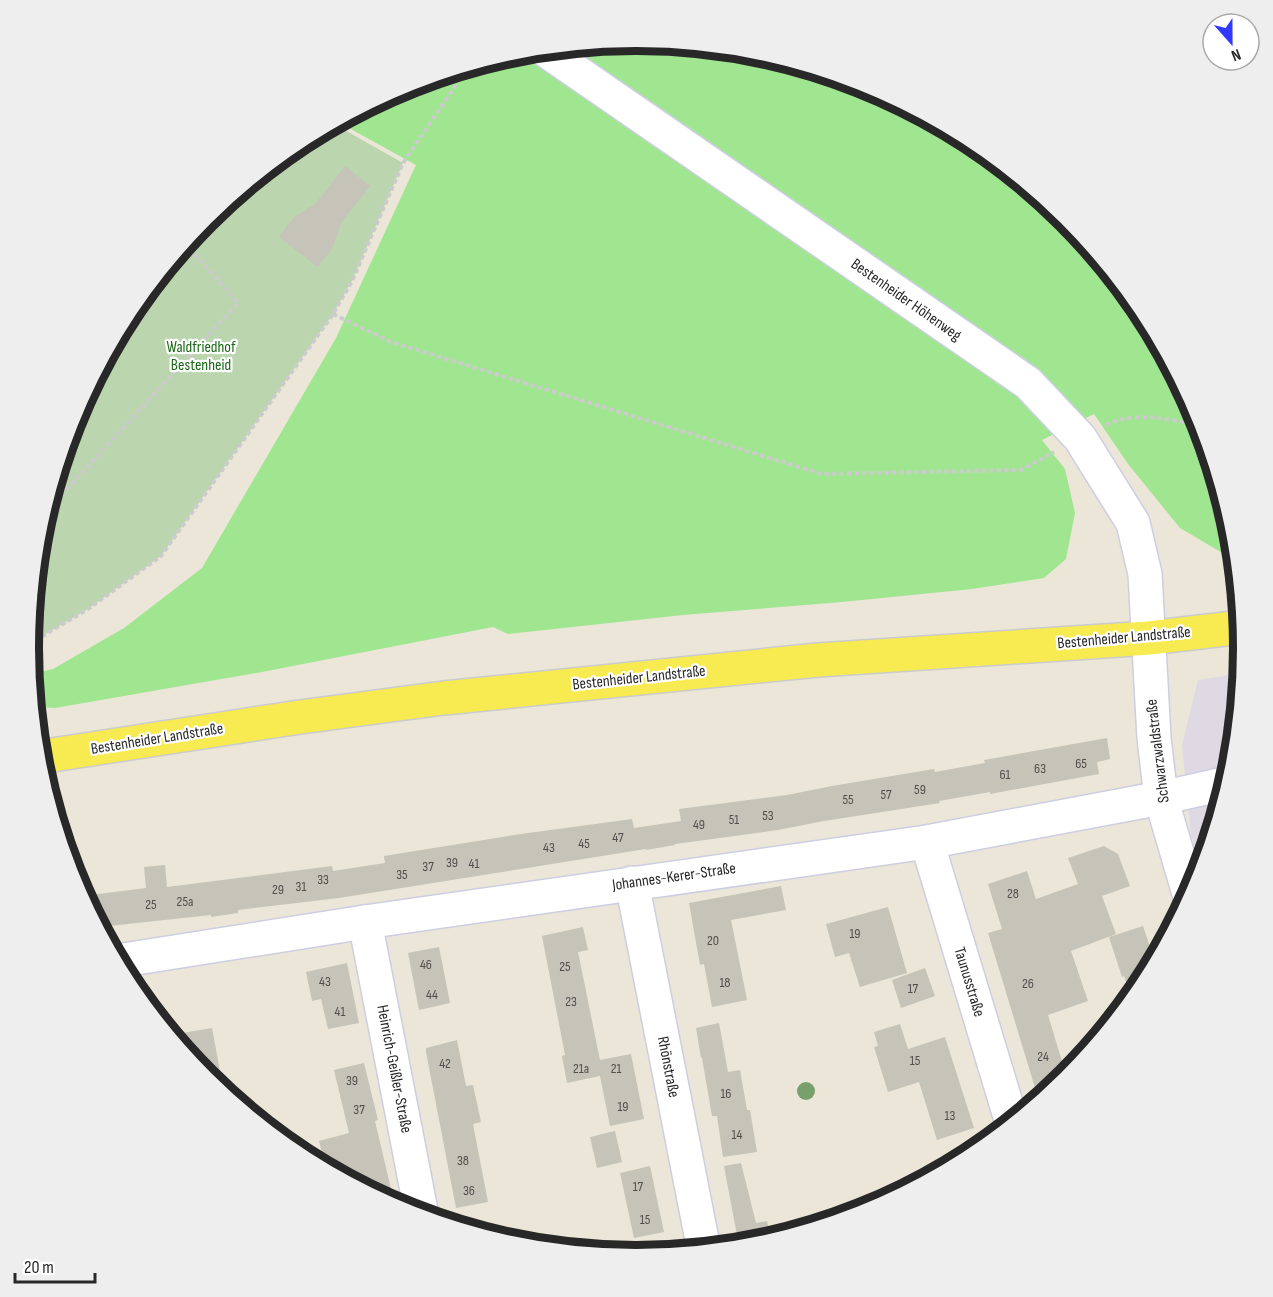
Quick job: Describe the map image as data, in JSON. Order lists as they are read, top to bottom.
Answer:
{
  "streets": {
    "main road": ["Bestenheider Landstraße"],
    "street": [
      "Bestenheider Höhenweg",
      "Schwarzwaldstraße",
      "Johannes-Kerer-Straße",
      "Taunusstraße",
      "Rhönstraße",
      "Heinrich-Geißler-Straße"
    ]
  },
  "crossings": [
    ["Bestenheider Höhenweg", "Bestenheider Landstraße"],
    ["Bestenheider Höhenweg", "Schwarzwaldstraße"],
    ["Bestenheider Landstraße", "Schwarzwaldstraße"],
    ["Schwarzwaldstraße", "Johannes-Kerer-Straße"],
    ["Johannes-Kerer-Straße", "Taunusstraße"],
    ["Johannes-Kerer-Straße", "Rhönstraße"],
    ["Johannes-Kerer-Straße", "Heinrich-Geißler-Straße"]
  ],
  "parks": ["Waldfriedhof Bestenheid"],
  "house_numbers": [
    "65",
    "63",
    "61",
    "59",
    "57",
    "55",
    "53",
    "51",
    "49",
    "47",
    "45",
    "43",
    "39",
    "41",
    "37",
    "35",
    "33",
    "31",
    "29",
    "28",
    "25a",
    "25",
    "19",
    "20",
    "46",
    "25",
    "43",
    "18",
    "26",
    "17",
    "44",
    "23",
    "41",
    "24",
    "15",
    "42",
    "21a",
    "21",
    "39",
    "16",
    "19",
    "37",
    "13",
    "14",
    "38",
    "17",
    "36",
    "15"
  ],
  "scale_bar": "20 m",
  "north": "bottom"
}
